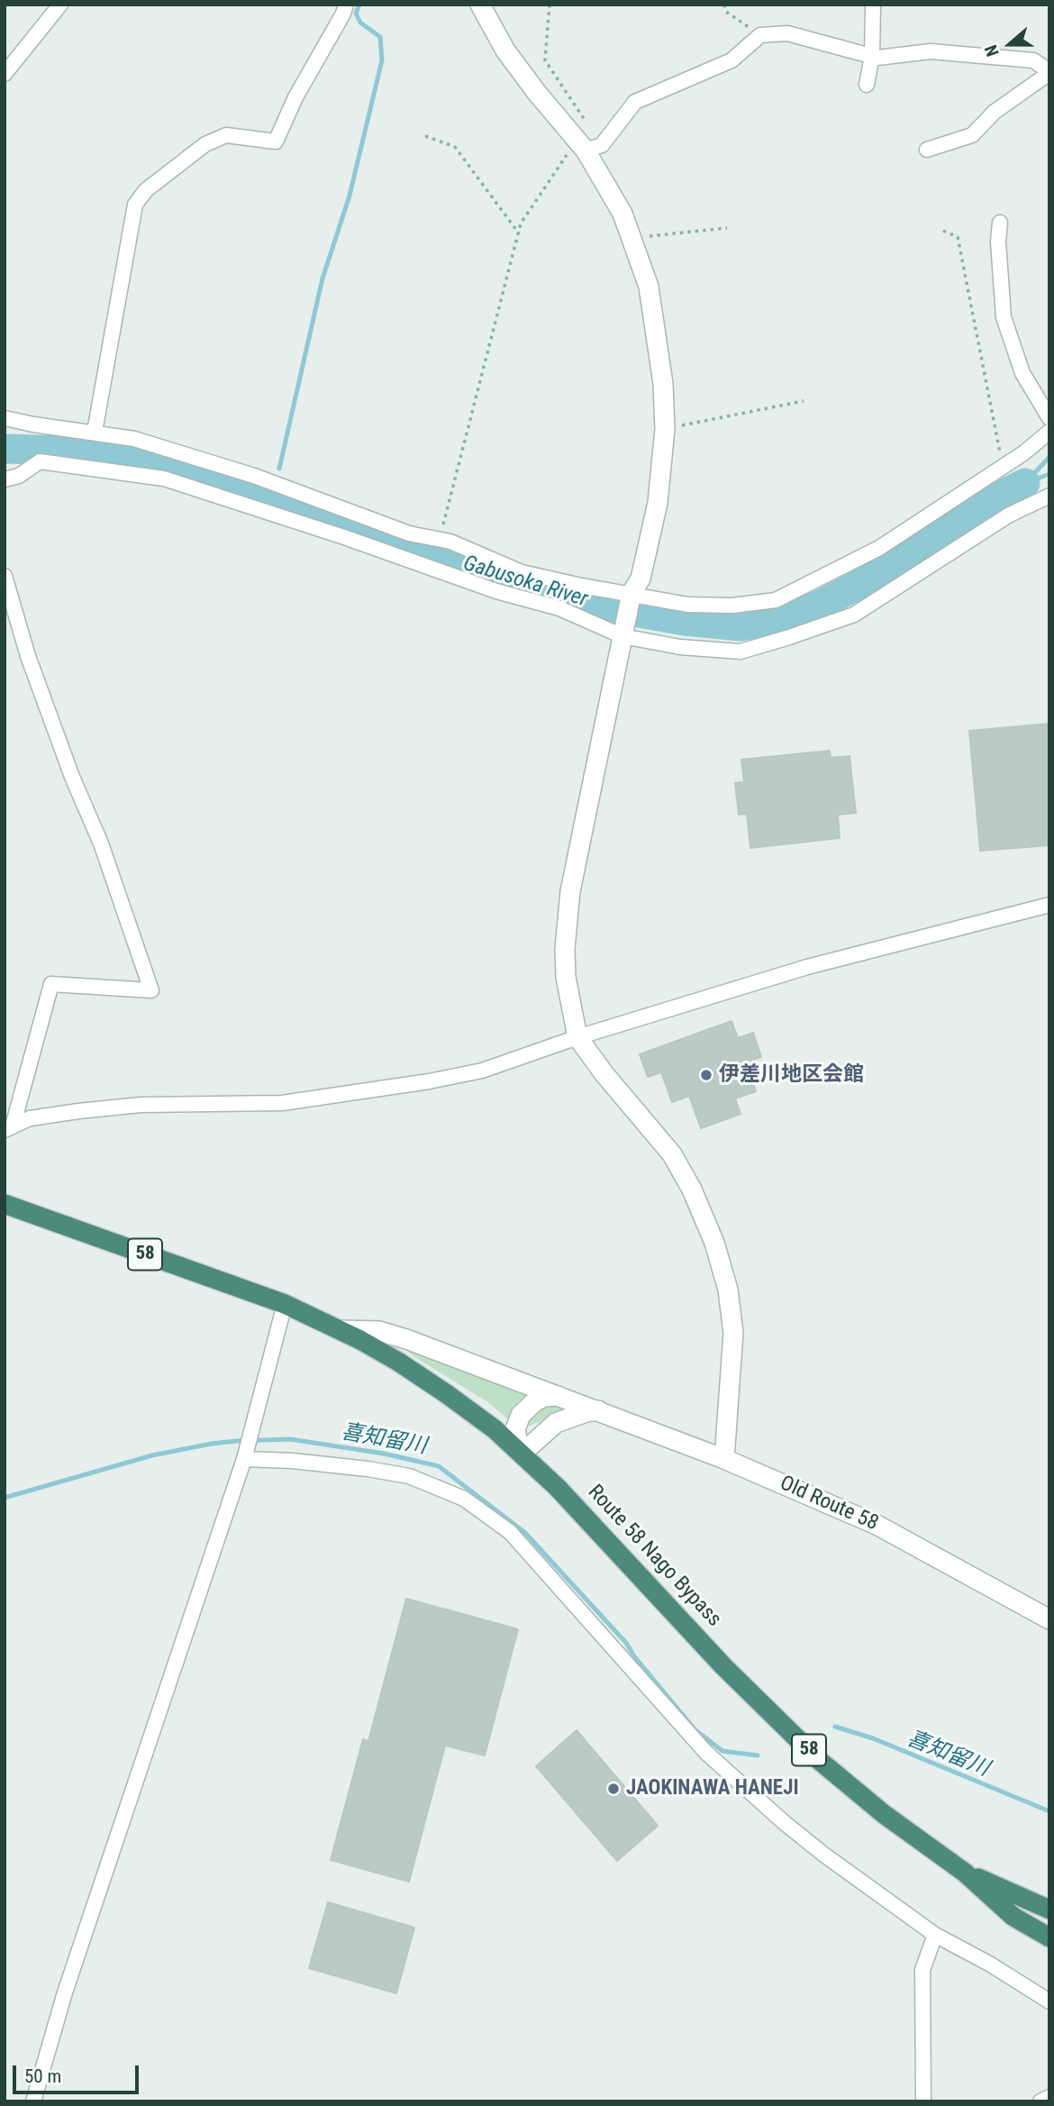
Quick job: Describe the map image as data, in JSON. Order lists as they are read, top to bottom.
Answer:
{
  "streets": {
    "highway": ["58", "Route 58 Nago Bypass"],
    "street": ["Old Route 58"]
  },
  "crossings": [
    ["58", "Route 58 Nago Bypass"],
    ["Old Route 58", "Route 58 Nago Bypass"]
  ],
  "water": ["Gabusoka River", "喜知留川"],
  "places": ["伊差川地区会館", "JAOKINAWA HANEJI"],
  "scale_bar": "50 m",
  "north": "left"
}
